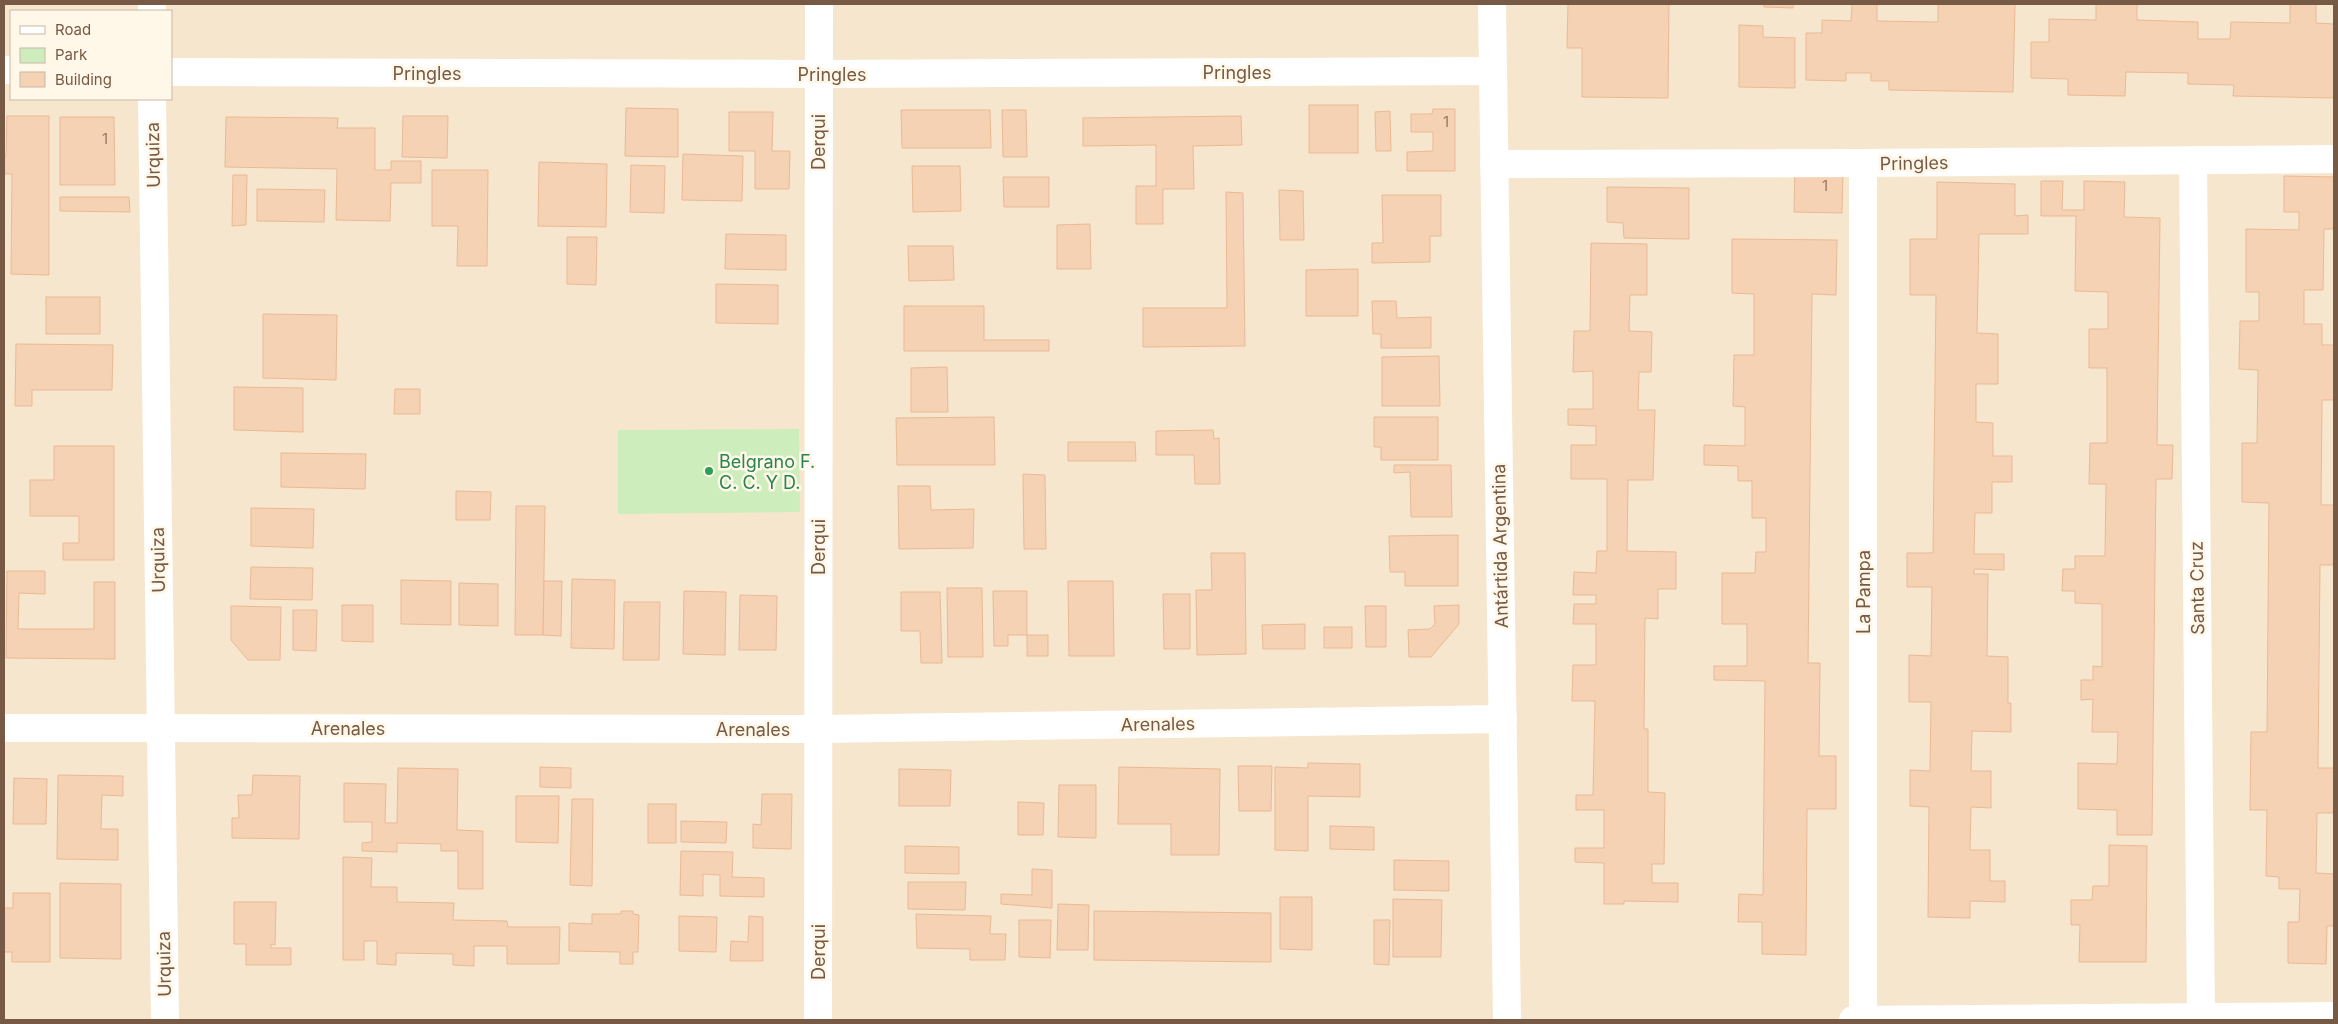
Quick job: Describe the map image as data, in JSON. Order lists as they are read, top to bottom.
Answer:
{
  "streets": {
    "street": [
      "Pringles",
      "Derqui",
      "Urquiza",
      "Antártida Argentina",
      "Santa Cruz",
      "La Pampa",
      "Arenales"
    ]
  },
  "crossings": [
    ["Pringles", "Derqui"],
    ["Pringles", "Antártida Argentina"],
    ["Pringles", "Santa Cruz"],
    ["Pringles", "La Pampa"],
    ["Derqui", "Arenales"],
    ["Urquiza", "Arenales"],
    ["Antártida Argentina", "Arenales"]
  ],
  "places": ["Belgrano F. C. C. Y D."],
  "house_numbers": ["1", "1", "1"],
  "legend": ["Road", "Park", "Building"]
}
